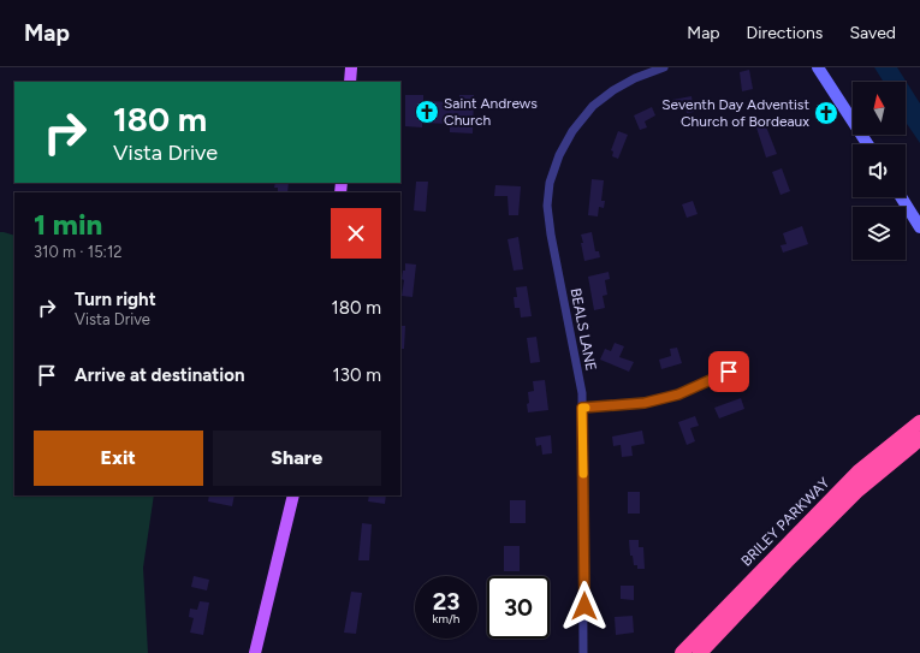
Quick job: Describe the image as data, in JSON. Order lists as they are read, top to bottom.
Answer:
{
  "streets": {
    "highway": ["BRILEY PARKWAY"],
    "street": ["BEALS LANE"]
  },
  "places": {
    "church": ["Saint Andrews Church", "Seventh Day Adventist Church of Bordeaux"]
  },
  "north": "top",
  "page": {
    "header": "Map",
    "nav": ["Map", "Directions", "Saved"],
    "turn": ["180 m", "Vista Drive"],
    "heading": ["1 min", "310 m · 15:12"],
    "list": [
      {
        "name": "Turn right",
        "note": "Vista Drive",
        "value": "180 m"
      },
      {
        "name": "Arrive at destination",
        "value": "130 m"
      }
    ],
    "buttons": ["Exit", "Share"],
    "speed": "23 km/h",
    "limit": "30"
  }
}
